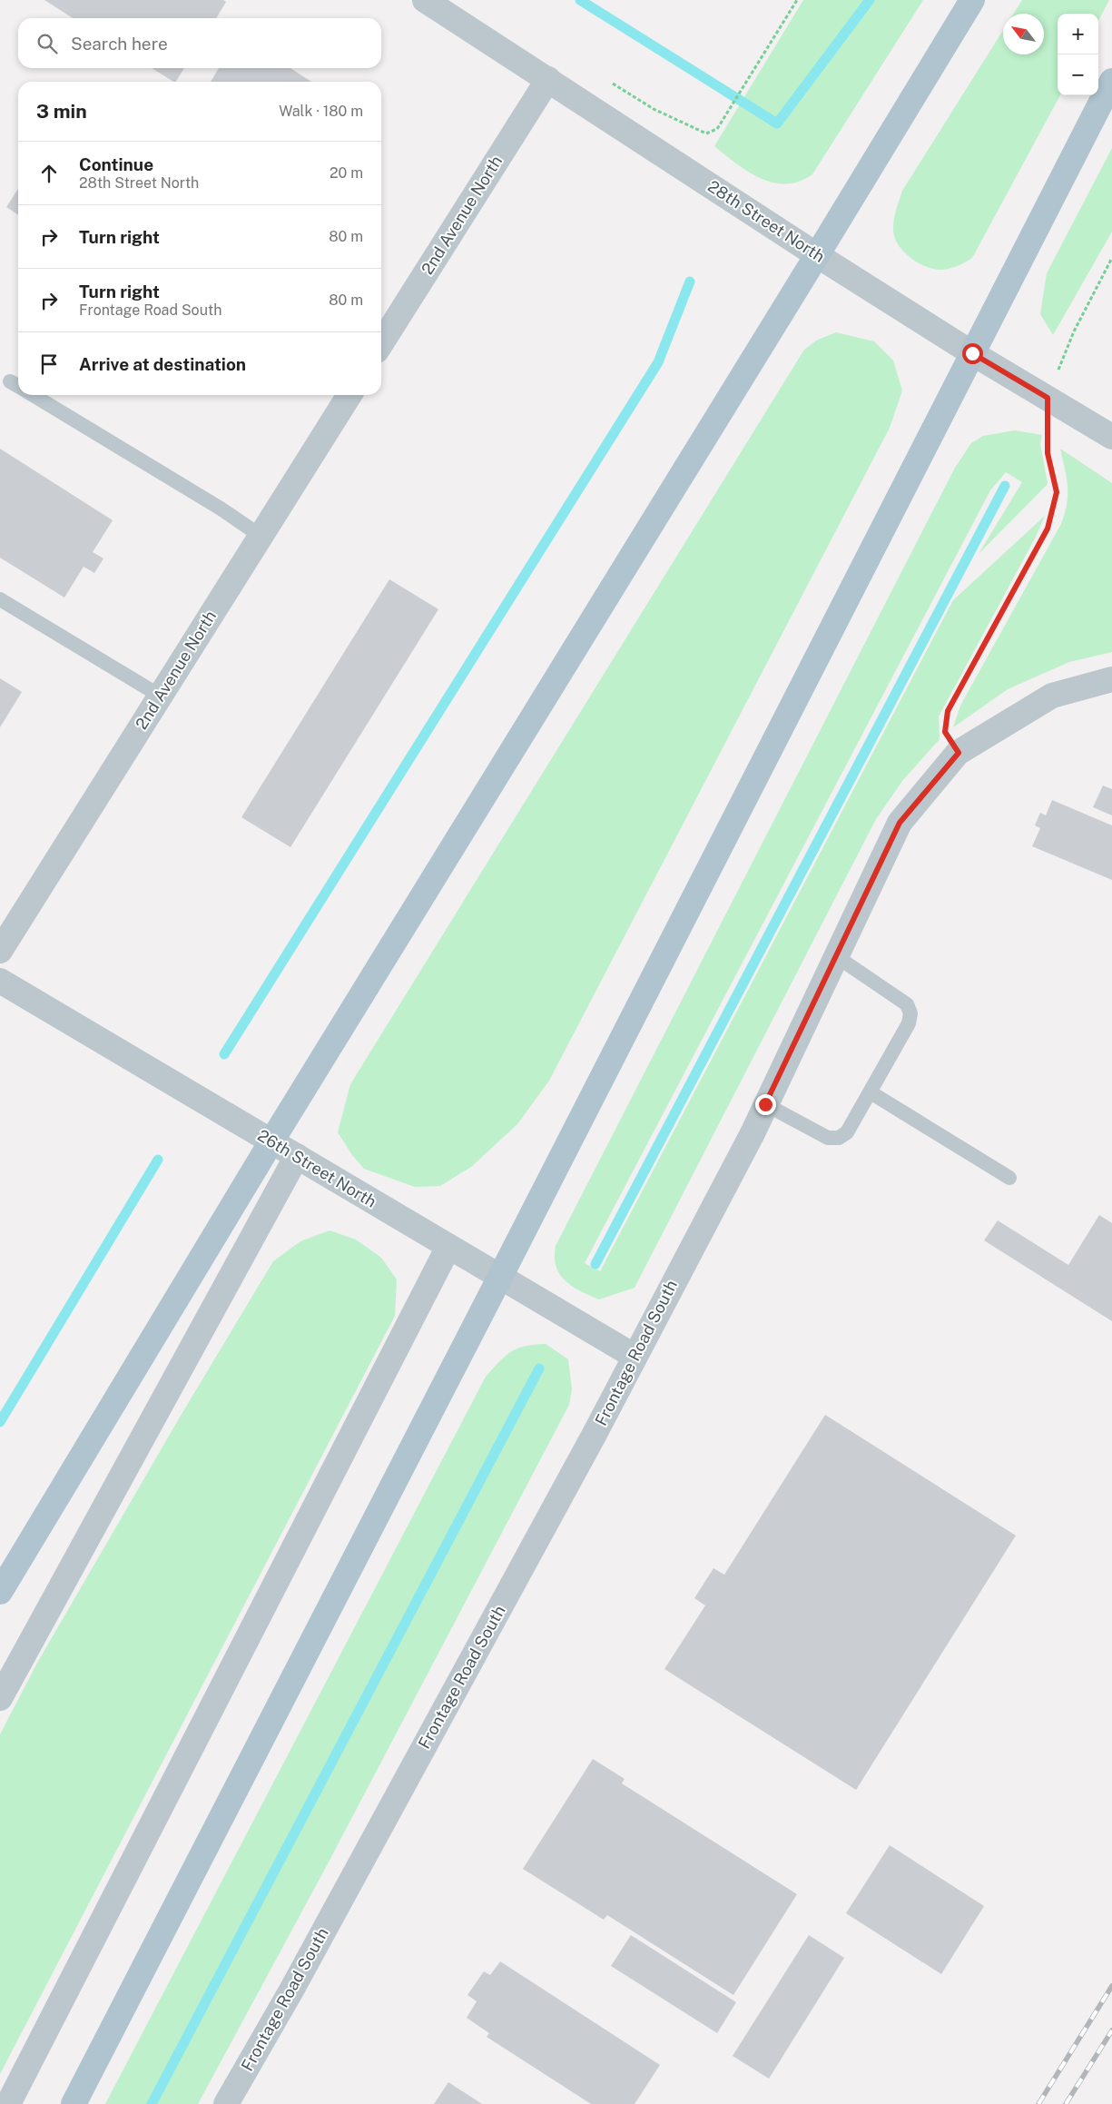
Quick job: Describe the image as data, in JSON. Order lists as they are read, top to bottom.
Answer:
{
  "streets": {
    "street": [
      "2nd Avenue North",
      "28th Street North",
      "26th Street North",
      "Frontage Road South"
    ]
  },
  "crossings": [
    ["2nd Avenue North", "28th Street North"],
    ["26th Street North", "Frontage Road South"]
  ],
  "north": "top left",
  "page": {
    "map_buttons": ["+", "−"],
    "search": "Search here",
    "heading": ["3 min", "Walk · 180 m"],
    "list": [
      ["Continue", "28th Street North", "20 m"],
      ["Turn right", "80 m"],
      ["Turn right", "Frontage Road South", "80 m"],
      "Arrive at destination"
    ]
  }
}
